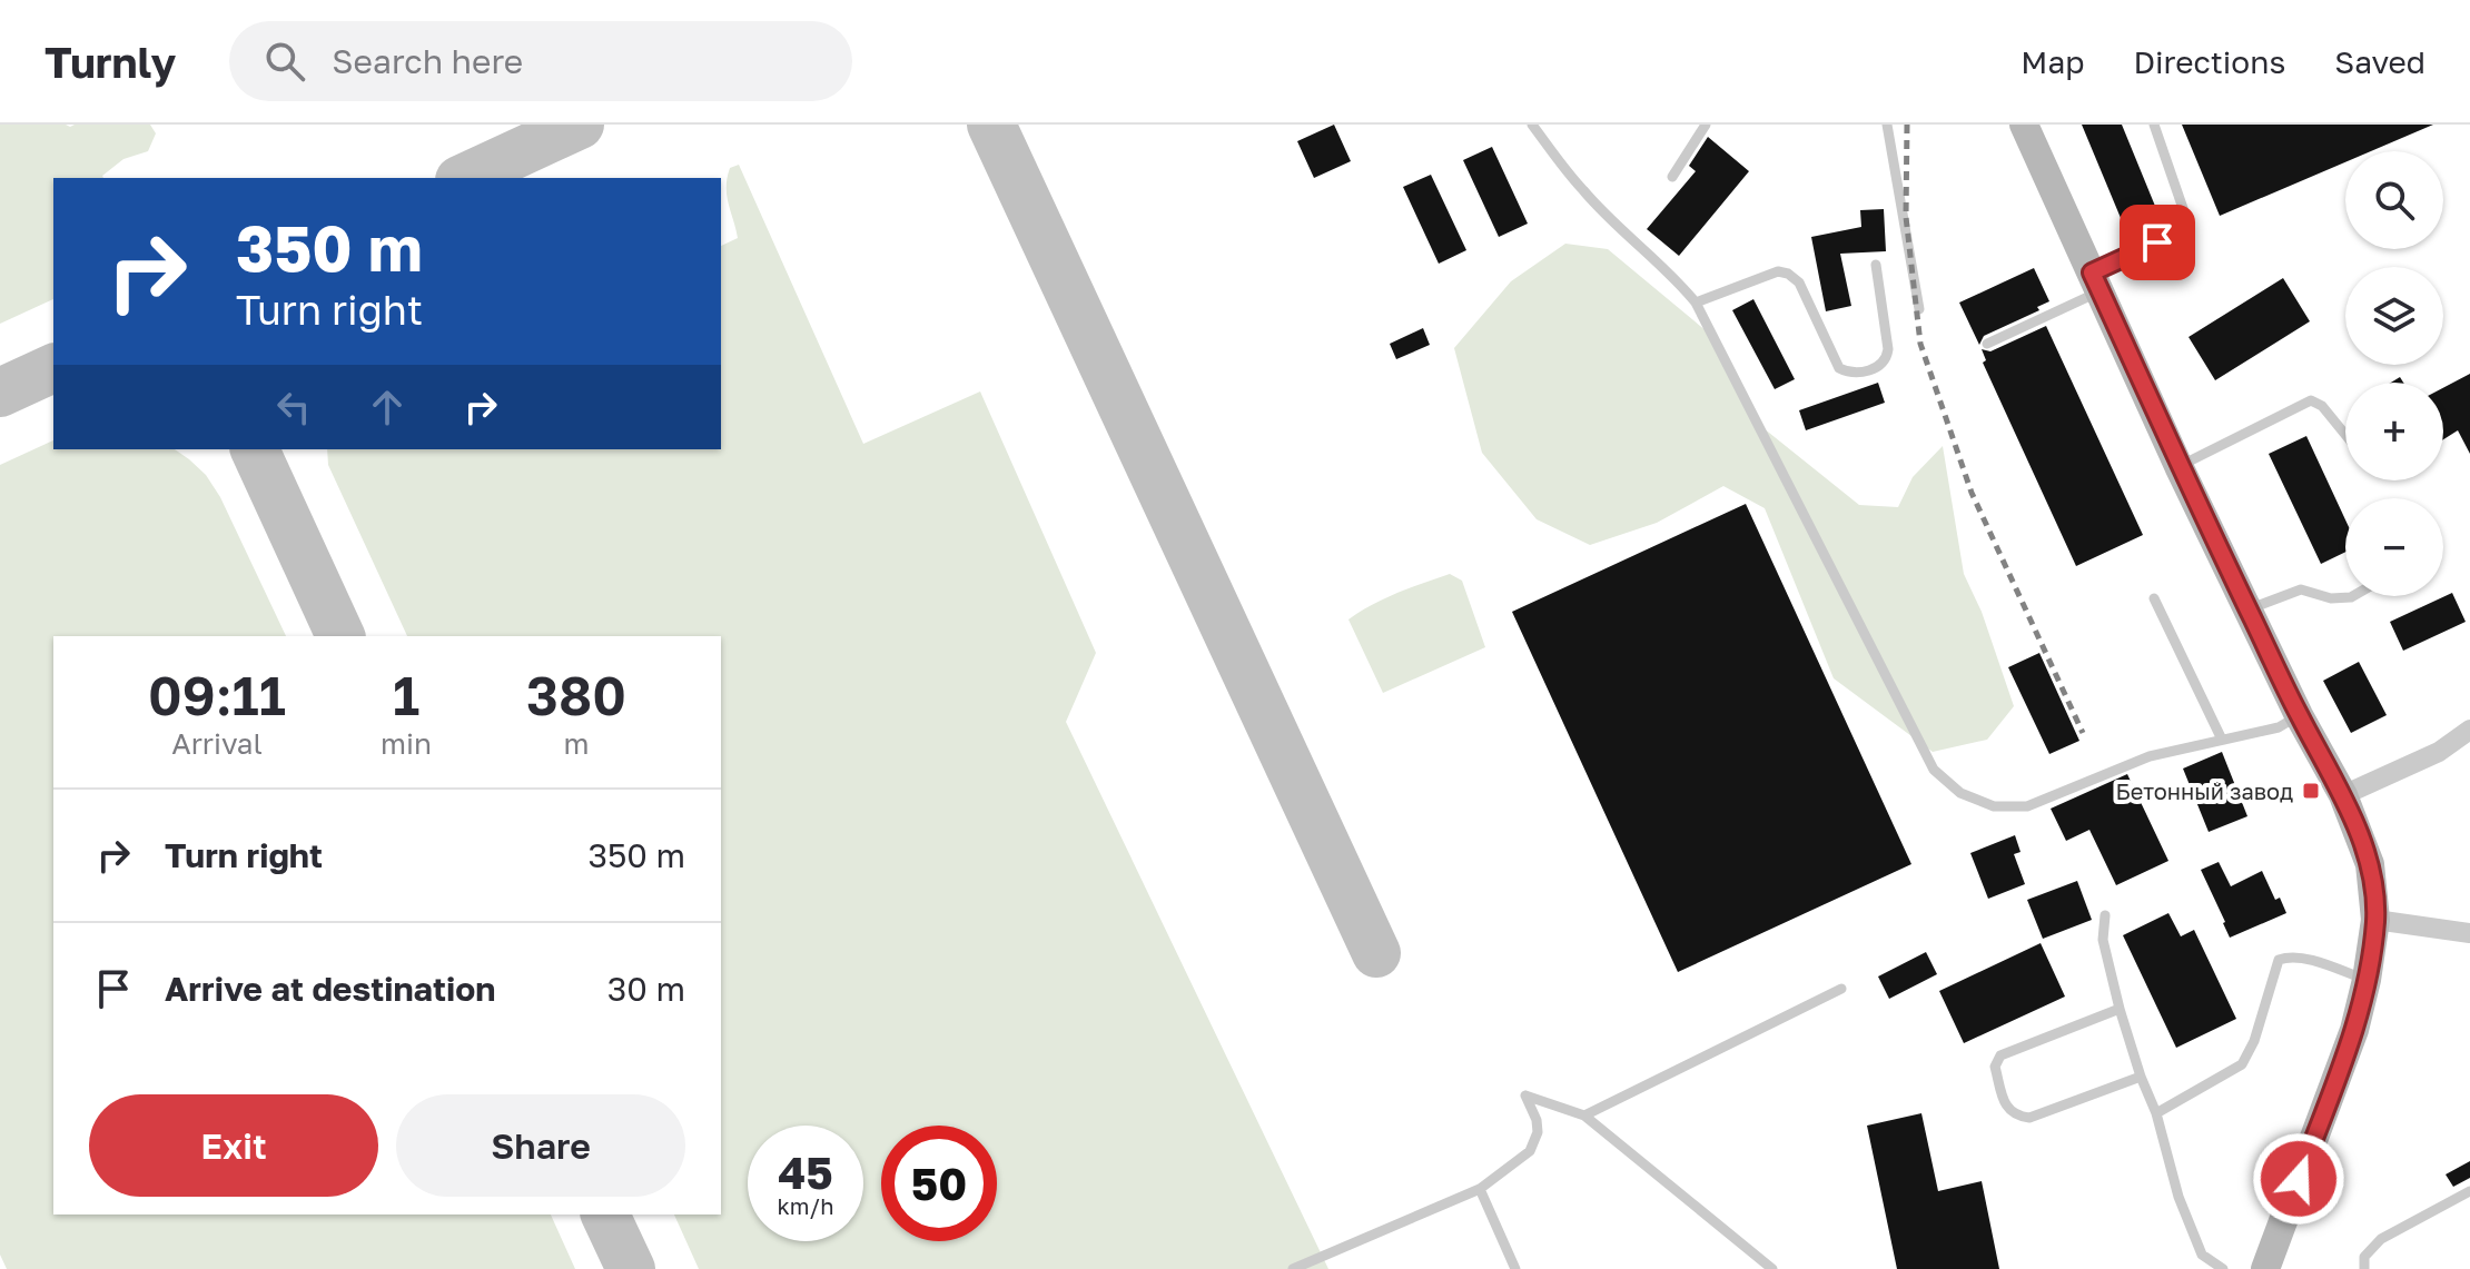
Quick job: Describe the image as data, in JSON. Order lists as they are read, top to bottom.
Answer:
{
  "places": {
    "transit": ["Бетонный завод"]
  },
  "page": {
    "header": "Turnly",
    "search": "Search here",
    "nav": ["Map", "Directions", "Saved"],
    "map_buttons": ["+", "−"],
    "turn": ["350 m", "Turn right"],
    "eta": [
      "09:11",
      "Arrival",
      "1",
      "min",
      "380",
      "m"
    ],
    "list": [
      {
        "name": "Turn right",
        "value": "350 m"
      },
      {
        "name": "Arrive at destination",
        "value": "30 m"
      }
    ],
    "buttons": ["Exit", "Share"],
    "speed": "45 km/h",
    "limit": "50"
  }
}
